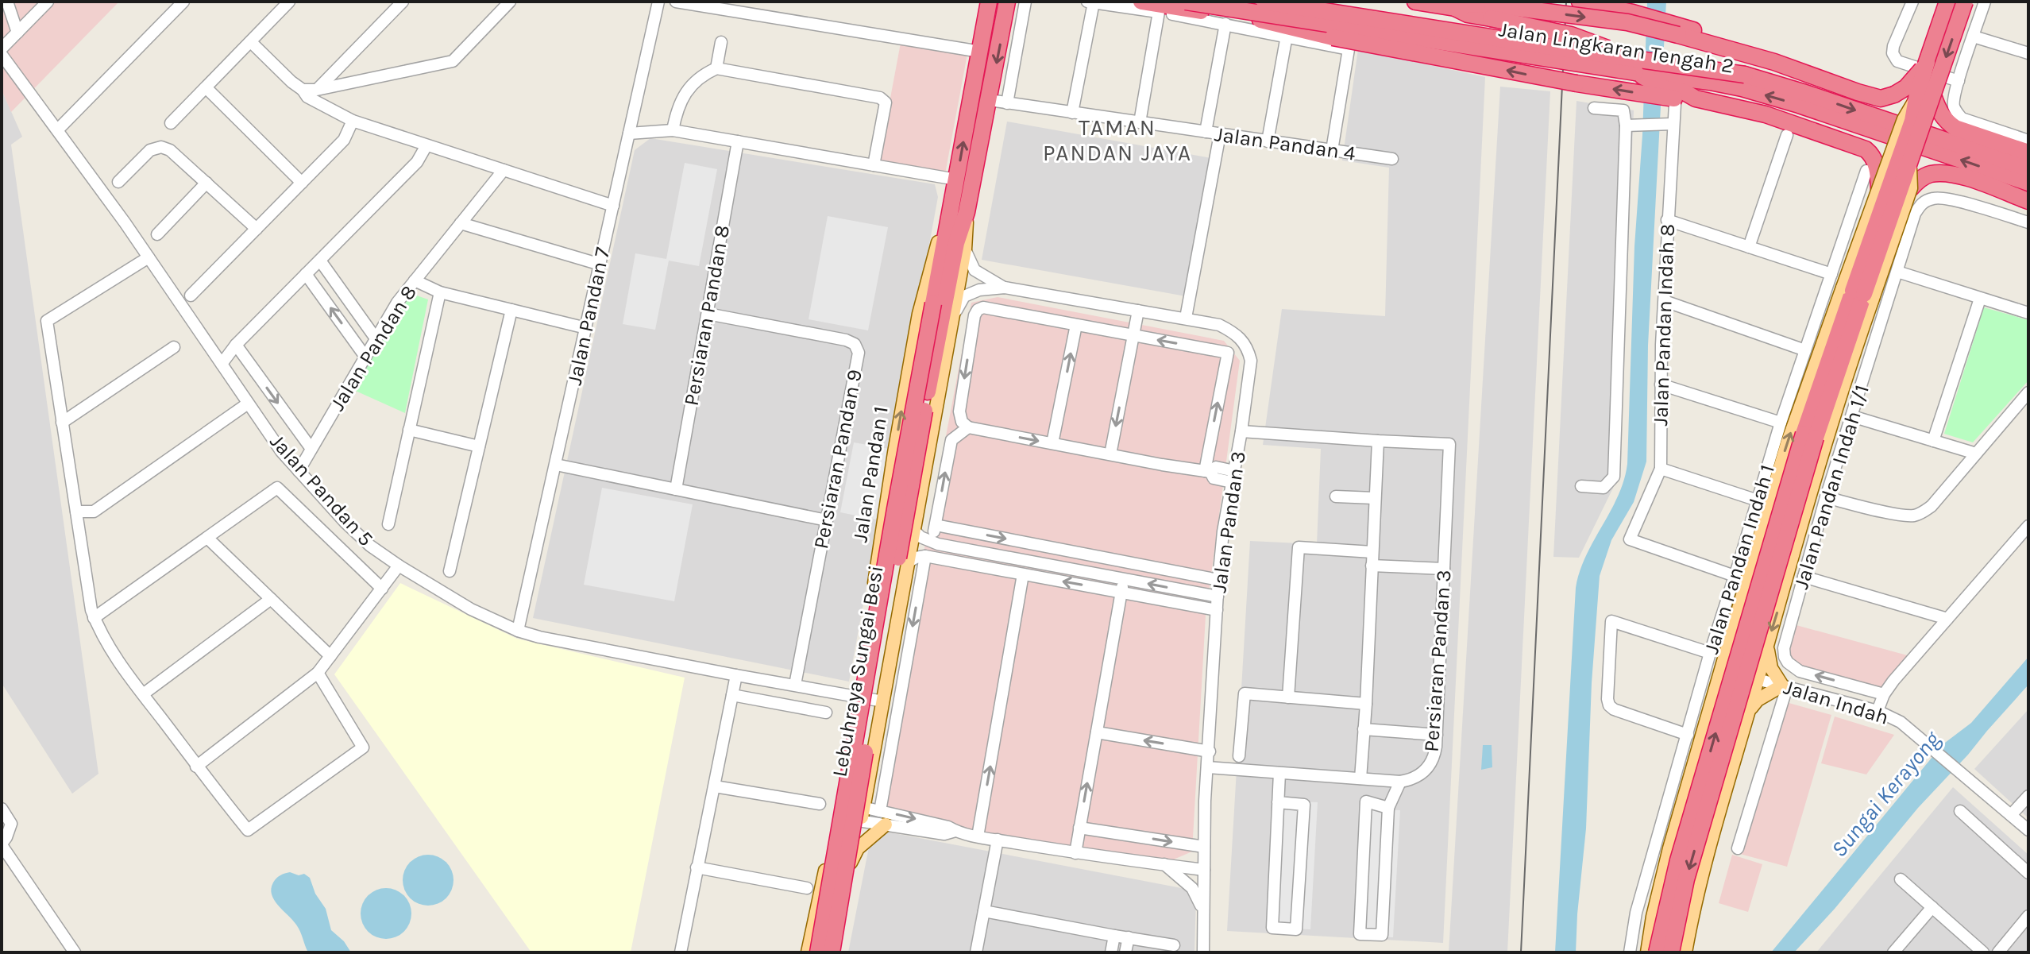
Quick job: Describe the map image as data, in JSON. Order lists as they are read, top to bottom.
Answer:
{
  "streets": {
    "highway": ["Jalan Lingkaran Tengah 2", "Jalan Pandan 1", "Lebuhraya Sungai Besi"],
    "street": [
      "Jalan Pandan 4",
      "Persiaran Pandan 8",
      "Jalan Pandan 7",
      "Jalan Pandan Indah 8",
      "Jalan Pandan 8",
      "Persiaran Pandan 9",
      "Jalan Pandan Indah 1/1",
      "Jalan Pandan 5",
      "Jalan Pandan 3",
      "Jalan Pandan Indah 1",
      "Persiaran Pandan 3",
      "Jalan Indah"
    ]
  },
  "crossings": [
    ["Jalan Pandan 4", "Jalan Pandan 1"],
    ["Persiaran Pandan 8", "Persiaran Pandan 9"],
    ["Jalan Pandan 7", "Jalan Pandan 5"],
    ["Jalan Pandan Indah 8", "Jalan Pandan Indah 1"],
    ["Jalan Pandan 8", "Jalan Pandan 5"],
    ["Persiaran Pandan 9", "Jalan Pandan 5"],
    ["Jalan Pandan 1", "Jalan Pandan 5"],
    ["Jalan Pandan 1", "Jalan Pandan 3"],
    ["Jalan Pandan 1", "Lebuhraya Sungai Besi"]
  ],
  "districts": ["TAMAN PANDAN JAYA"],
  "water": ["Sungai Kerayong"]
}
